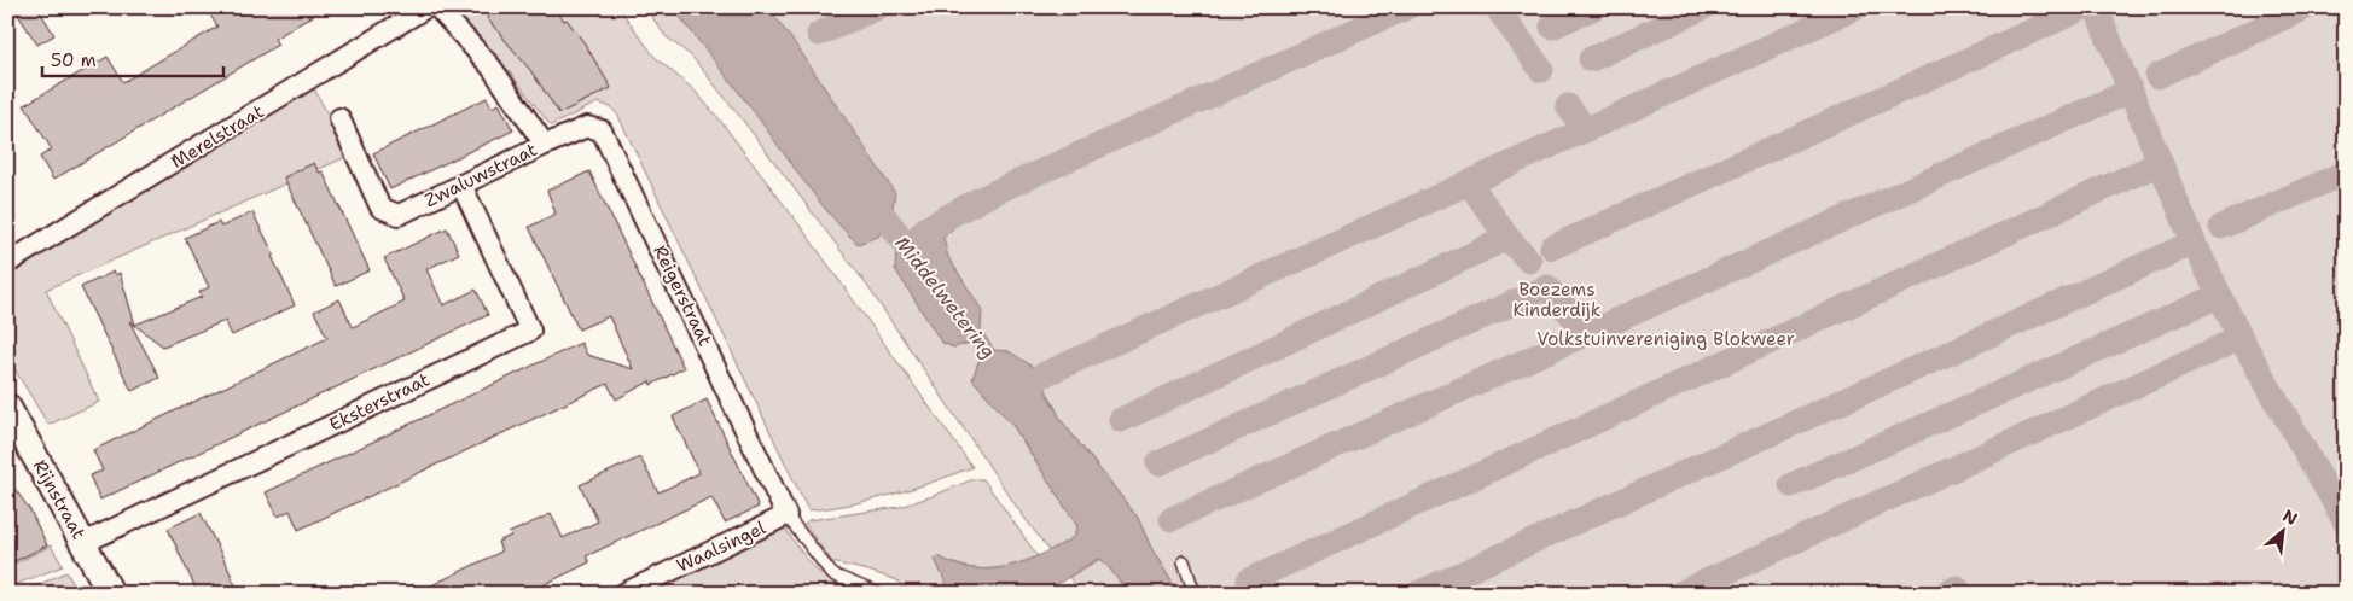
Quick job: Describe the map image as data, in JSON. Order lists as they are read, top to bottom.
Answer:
{
  "streets": {
    "street": [
      "Merelstraat",
      "Zwaluwstraat",
      "Reigerstraat",
      "Eksterstraat",
      "Rijnstraat",
      "Waalsingel"
    ]
  },
  "crossings": [
    ["Zwaluwstraat", "Reigerstraat"],
    ["Zwaluwstraat", "Eksterstraat"],
    ["Reigerstraat", "Waalsingel"],
    ["Eksterstraat", "Rijnstraat"]
  ],
  "water": ["Middelwetering"],
  "parks": ["Boezems Kinderdijk", "Volkstuinvereniging Blokweer"],
  "scale_bar": "50 m",
  "north": "top right"
}
